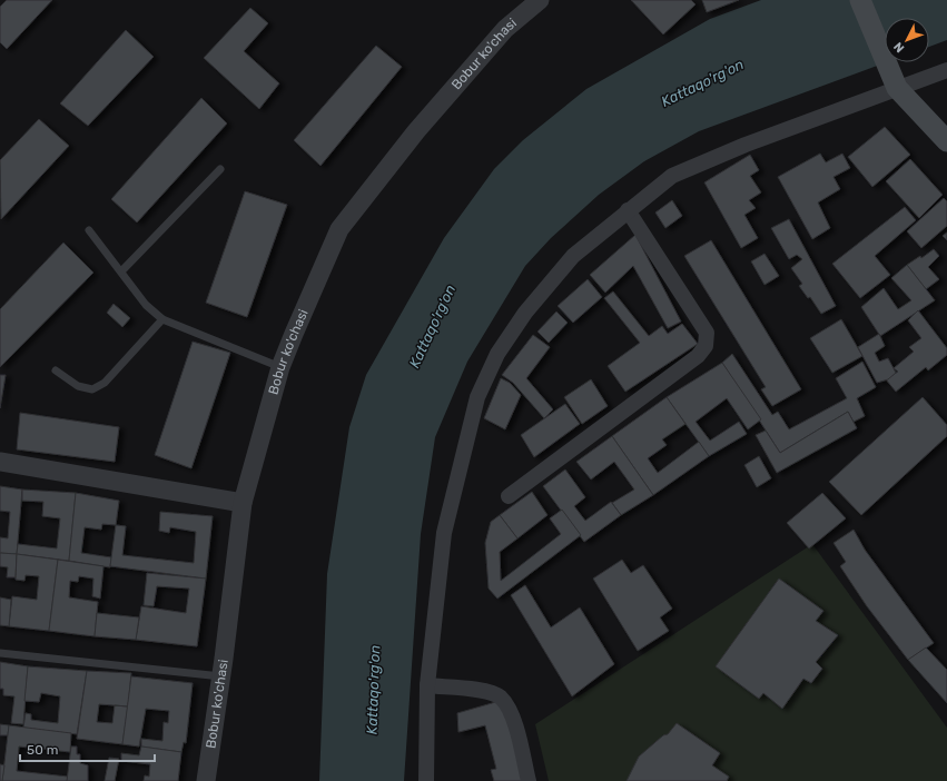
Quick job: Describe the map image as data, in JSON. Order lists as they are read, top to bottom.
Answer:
{
  "streets": {
    "street": ["Bobur ko'chasi"]
  },
  "water": ["Kattaqo'rg'on"],
  "scale_bar": "50 m",
  "north": "bottom left"
}
